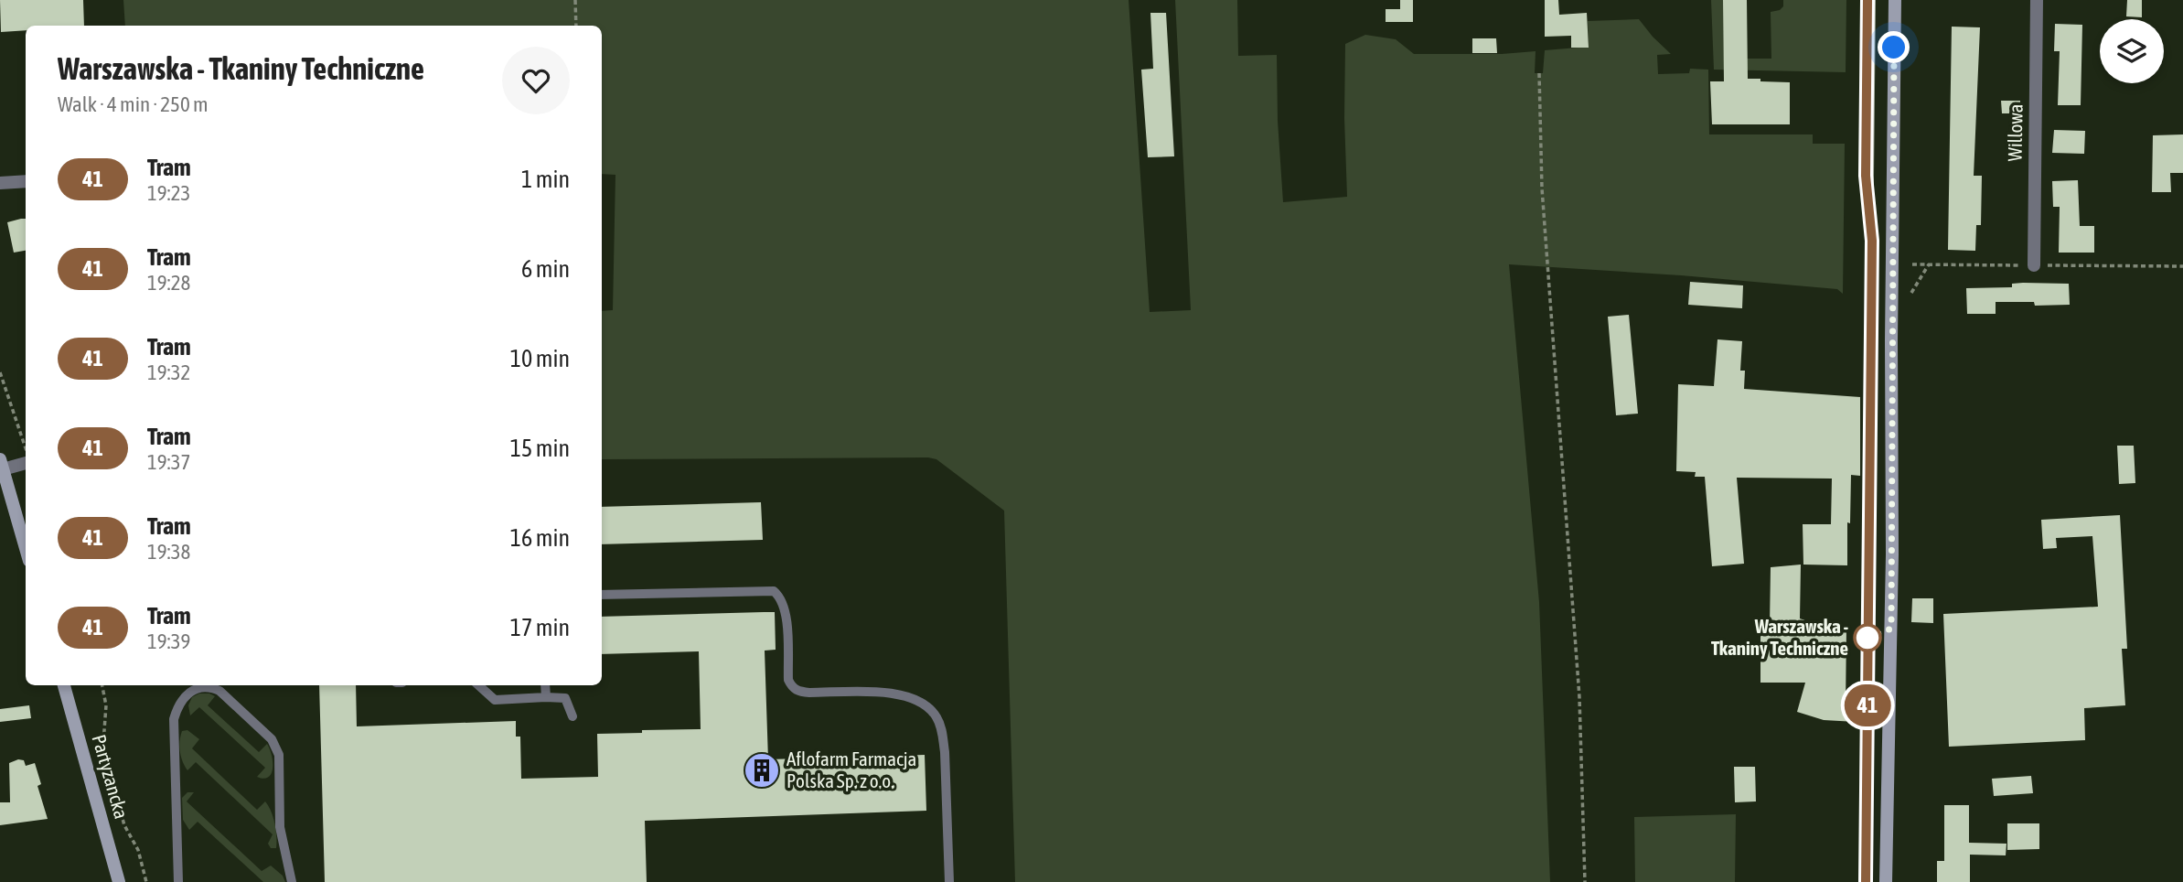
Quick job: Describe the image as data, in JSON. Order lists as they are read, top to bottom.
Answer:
{
  "streets": {
    "main road": ["Partyzancka"],
    "street": ["Willowa"]
  },
  "places": {
    "other": ["Warszawska - Tkaniny Techniczne"],
    "building": ["Aflofarm Farmacja Polska Sp. z o.o."]
  },
  "lines": ["tram line 41"],
  "page": {
    "on_map": "41",
    "heading": ["Warszawska - Tkaniny Techniczne", "Walk · 4 min · 250 m"],
    "list": [
      {
        "mark": "41",
        "name": "Tram",
        "note": "19:23",
        "value": "1 min"
      },
      {
        "mark": "41",
        "name": "Tram",
        "note": "19:28",
        "value": "6 min"
      },
      {
        "mark": "41",
        "name": "Tram",
        "note": "19:32",
        "value": "10 min"
      },
      {
        "mark": "41",
        "name": "Tram",
        "note": "19:37",
        "value": "15 min"
      },
      {
        "mark": "41",
        "name": "Tram",
        "note": "19:38",
        "value": "16 min"
      },
      {
        "mark": "41",
        "name": "Tram",
        "note": "19:39",
        "value": "17 min"
      }
    ]
  }
}
